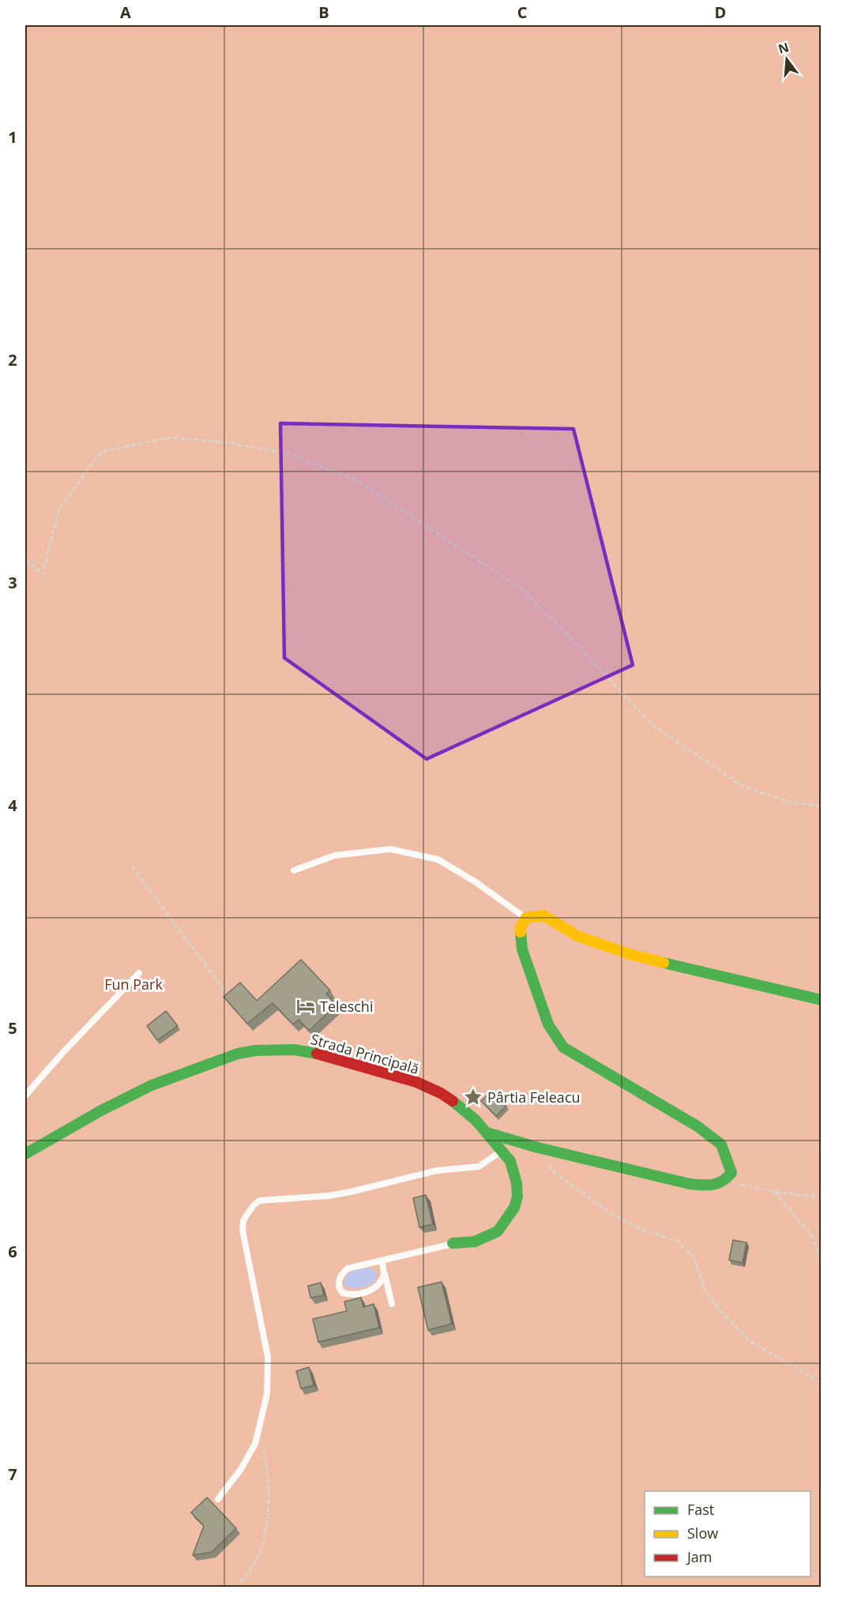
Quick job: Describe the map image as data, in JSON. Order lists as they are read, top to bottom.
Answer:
{
  "streets": {
    "street": ["Strada Principală"]
  },
  "parks": ["Fun Park"],
  "places": {
    "hotel": ["Teleschi"],
    "place": ["Pârtia Feleacu"]
  },
  "legend": ["Fast", "Slow", "Jam"],
  "north": "top",
  "grid": {
    "columns": [
      "A",
      "B",
      "C",
      "D"
    ],
    "rows": [
      "1",
      "2",
      "3",
      "4",
      "5",
      "6",
      "7"
    ]
  }
}
